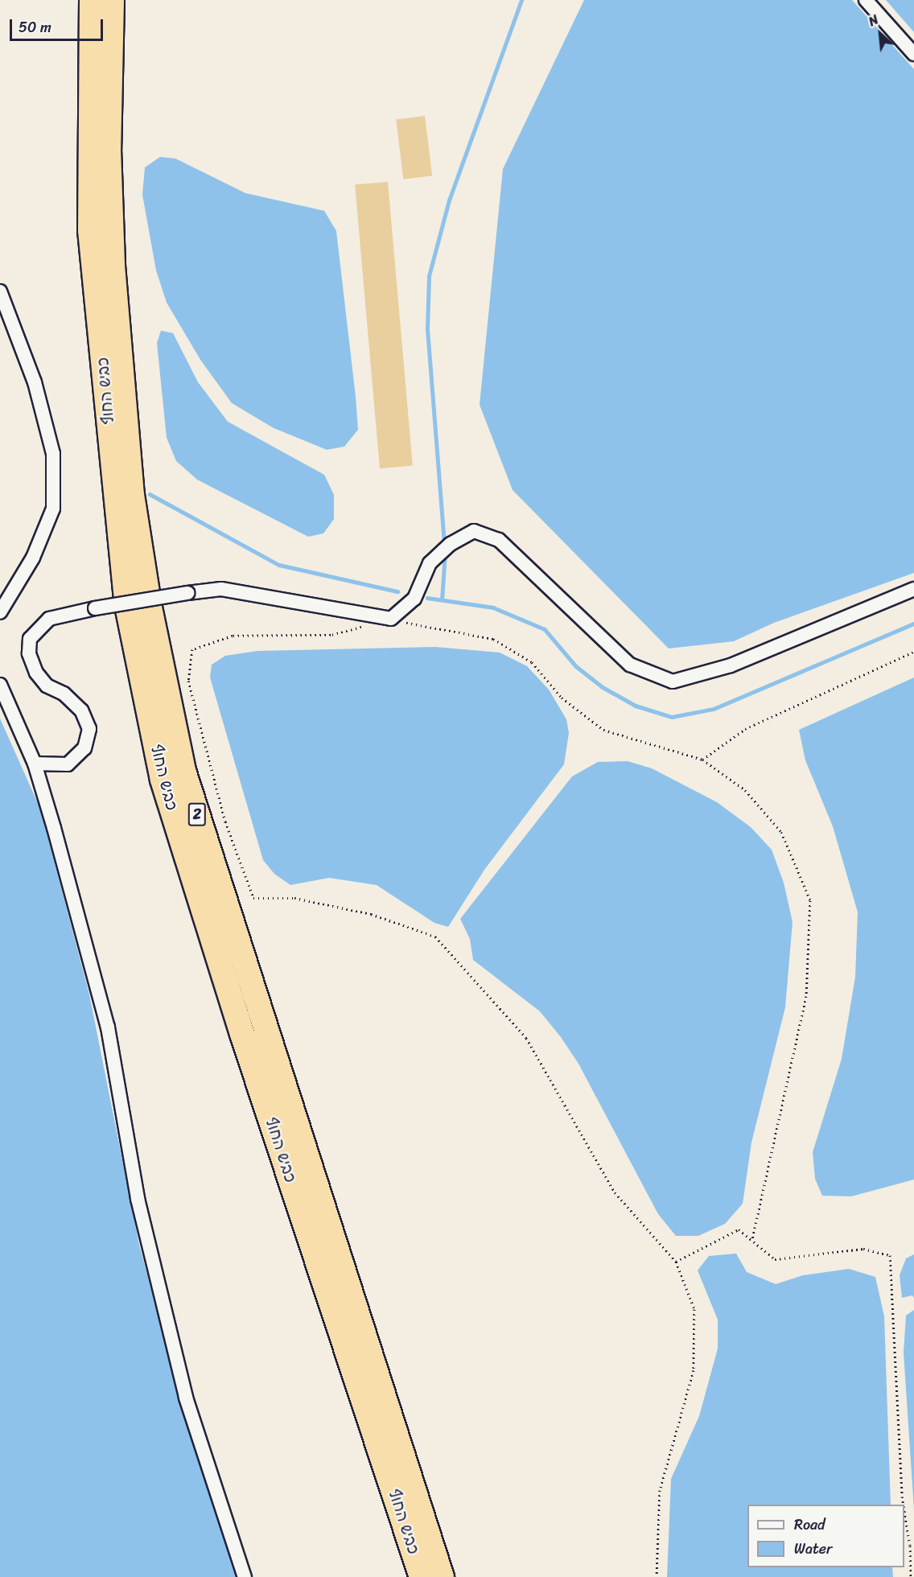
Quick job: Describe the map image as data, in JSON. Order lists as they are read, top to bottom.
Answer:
{
  "streets": {
    "highway": ["כביש החוף", "2"]
  },
  "legend": ["Road", "Water"],
  "scale_bar": "50 m",
  "north": "top left"
}
